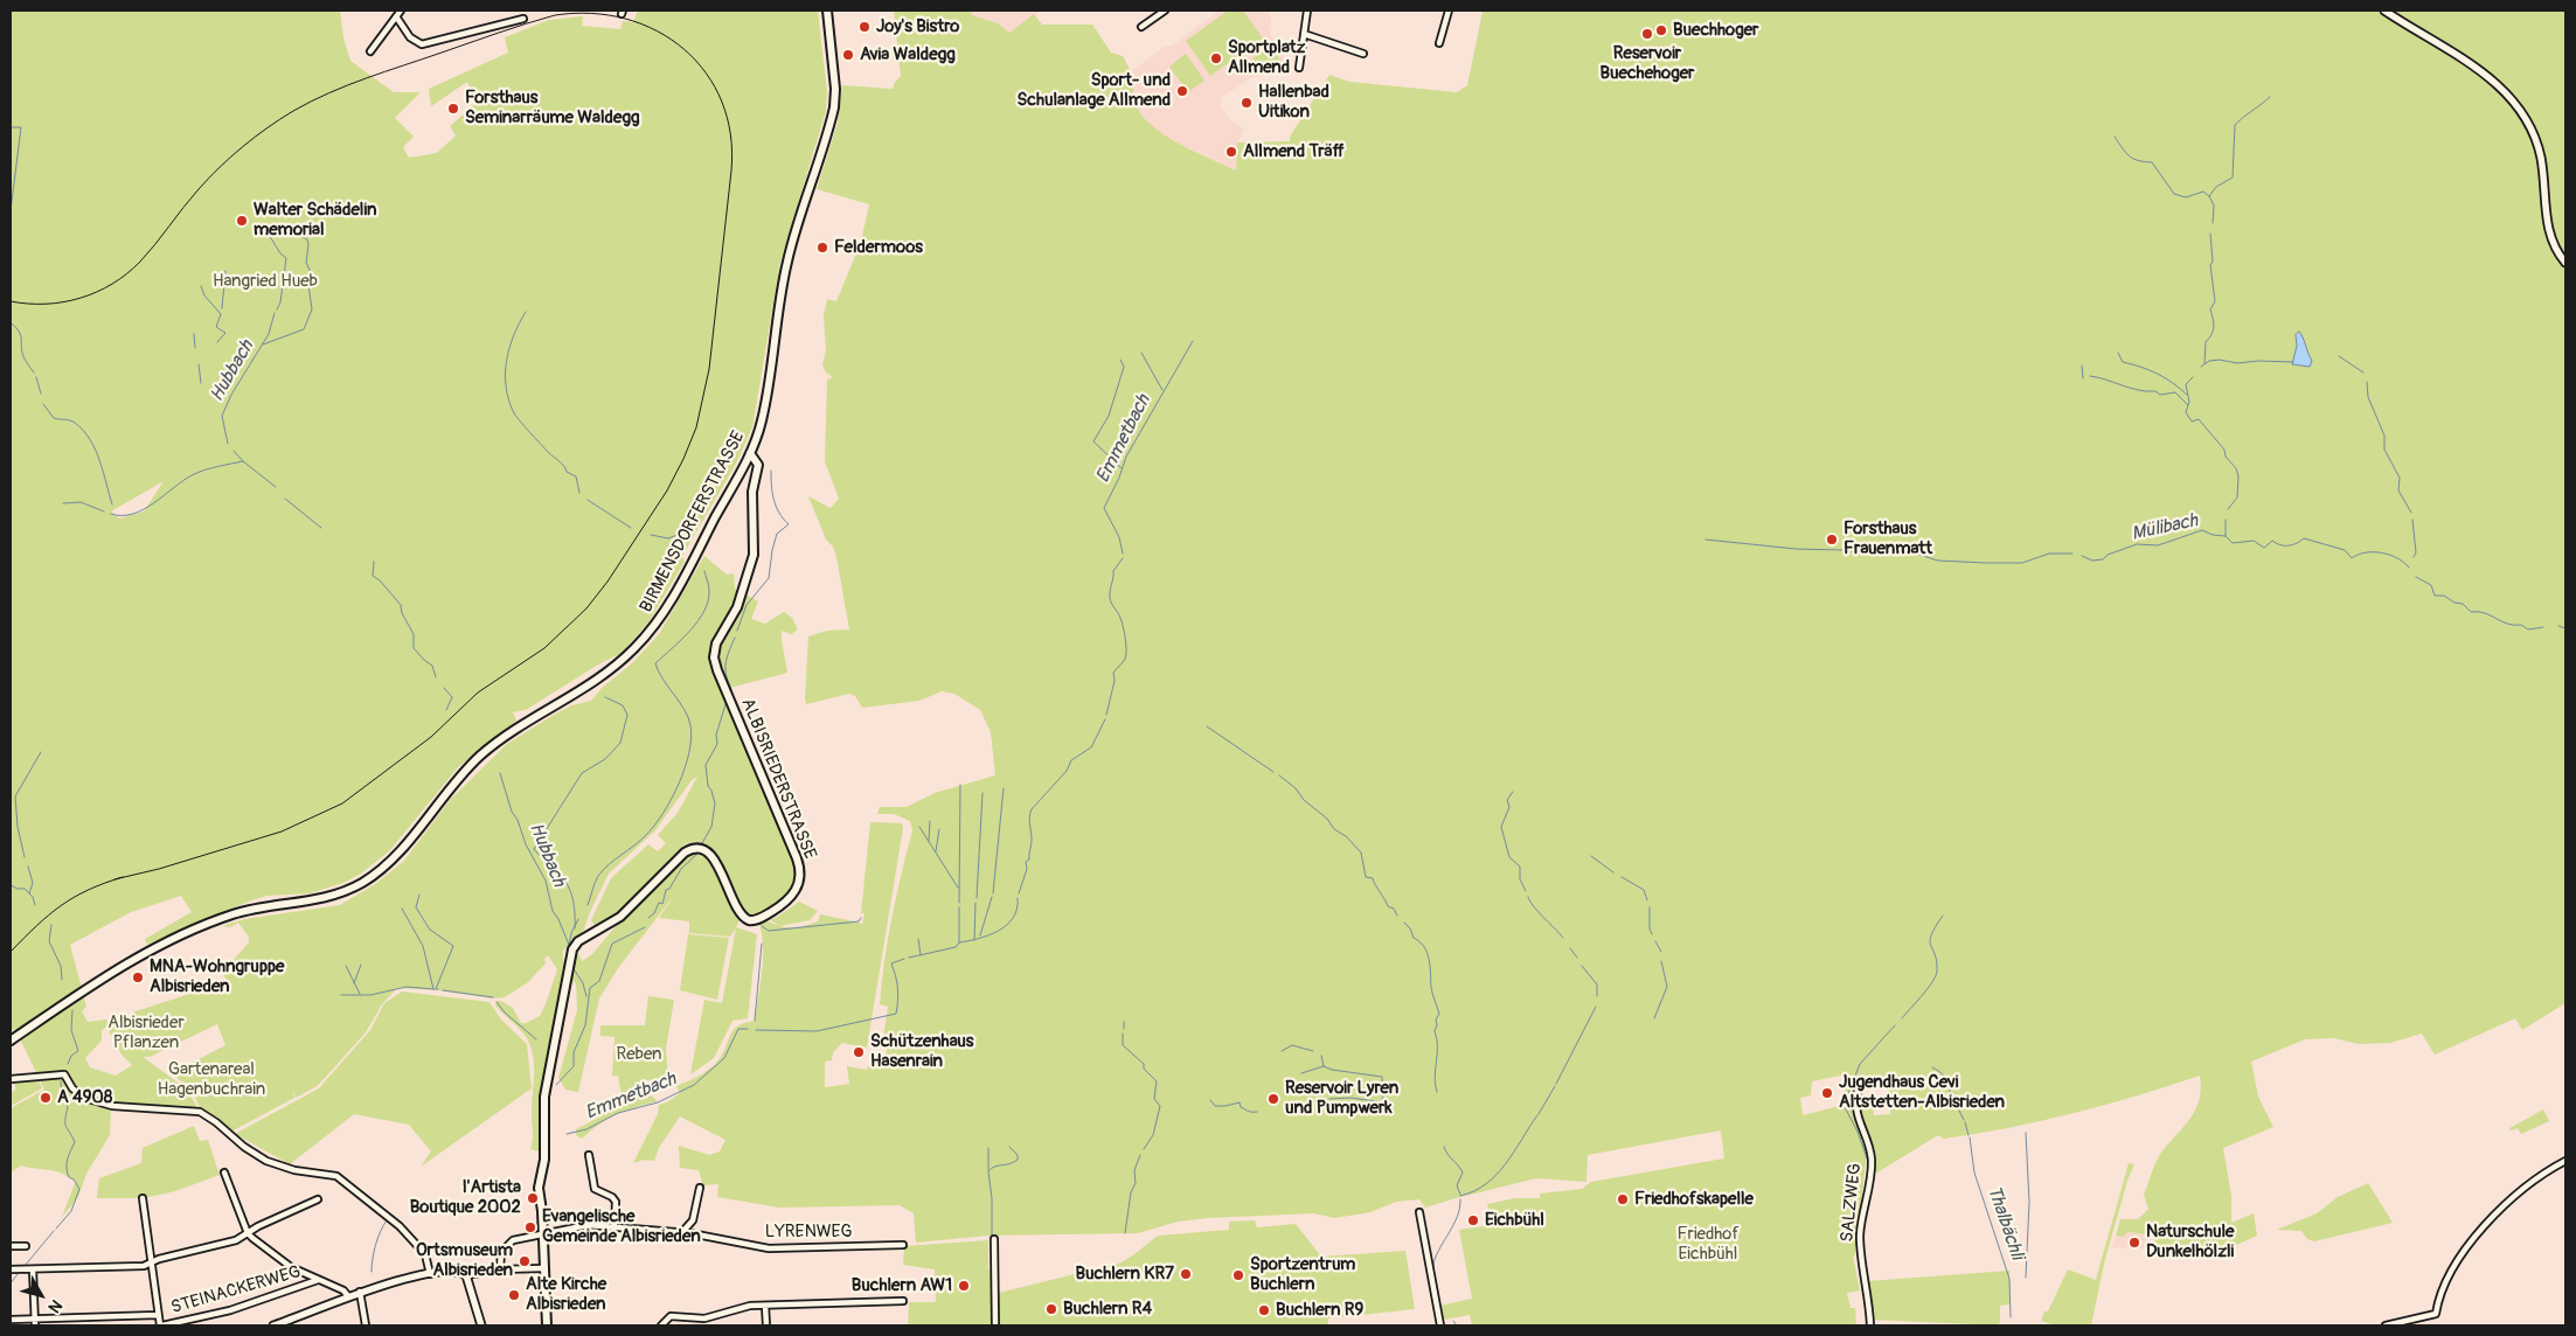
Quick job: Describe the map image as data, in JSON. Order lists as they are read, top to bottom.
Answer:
{
  "streets": {
    "main road": ["BIRMENSDORFERSTRASSE", "ALBISRIEDERSTRASSE"],
    "street": ["SALZWEG", "LYRENWEG", "STEINACKERWEG"]
  },
  "crossings": [
    ["BIRMENSDORFERSTRASSE", "ALBISRIEDERSTRASSE"],
    ["ALBISRIEDERSTRASSE", "LYRENWEG"]
  ],
  "water": [
    "Hubbach",
    "Emmetbach",
    "Mülibach",
    "Thalbächli"
  ],
  "parks": [
    "Hangried Hueb",
    "Albisrieder Pflanzen",
    "Reben",
    "Gartenareal Hagenbuchrain",
    "Friedhof Eichbühl"
  ],
  "places": [
    "Joy's Bistro",
    "Buechhoger",
    "Reservoir Buechehoger",
    "Avia Waldegg",
    "Sportplatz Allmend",
    "Sport- und Schulanlage Allmend",
    "Hallenbad Uitikon",
    "Forsthaus Seminarräume Waldegg",
    "Allmend Träff",
    "Walter Schädelin memorial",
    "Feldermoos",
    "Forsthaus Frauenmatt",
    "MNA-Wohngruppe Albisrieden",
    "Schützenhaus Hasenrain",
    "Jugendhaus Cevi Altstetten-Albisrieden",
    "A 4908",
    "Reservoir Lyren und Pumpwerk",
    "l'Artista Boutique 2002",
    "Friedhofskapelle",
    "Eichbühl",
    "Evangelische Gemeinde Albisrieden",
    "Naturschule Dunkelhölzli",
    "Ortsmuseum Albisrieden",
    "Buchlern KR7",
    "Sportzentrum Buchlern",
    "Buchlern AW1",
    "Alte Kirche Albisrieden",
    "Buchlern R4",
    "Buchlern R9"
  ],
  "north": "bottom right"
}
